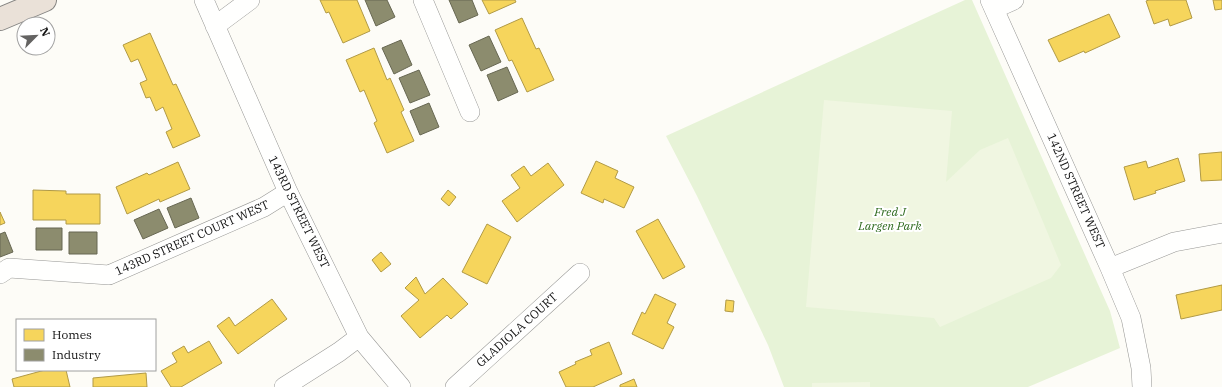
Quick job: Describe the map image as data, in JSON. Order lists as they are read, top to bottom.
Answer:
{
  "streets": {
    "street": [
      "142ND STREET WEST",
      "143RD STREET WEST",
      "143RD STREET COURT WEST",
      "GLADIOLA COURT"
    ]
  },
  "crossings": [
    ["143RD STREET WEST", "143RD STREET COURT WEST"]
  ],
  "parks": ["Fred J Largen Park"],
  "legend": ["Homes", "Industry"],
  "north": "top right"
}
